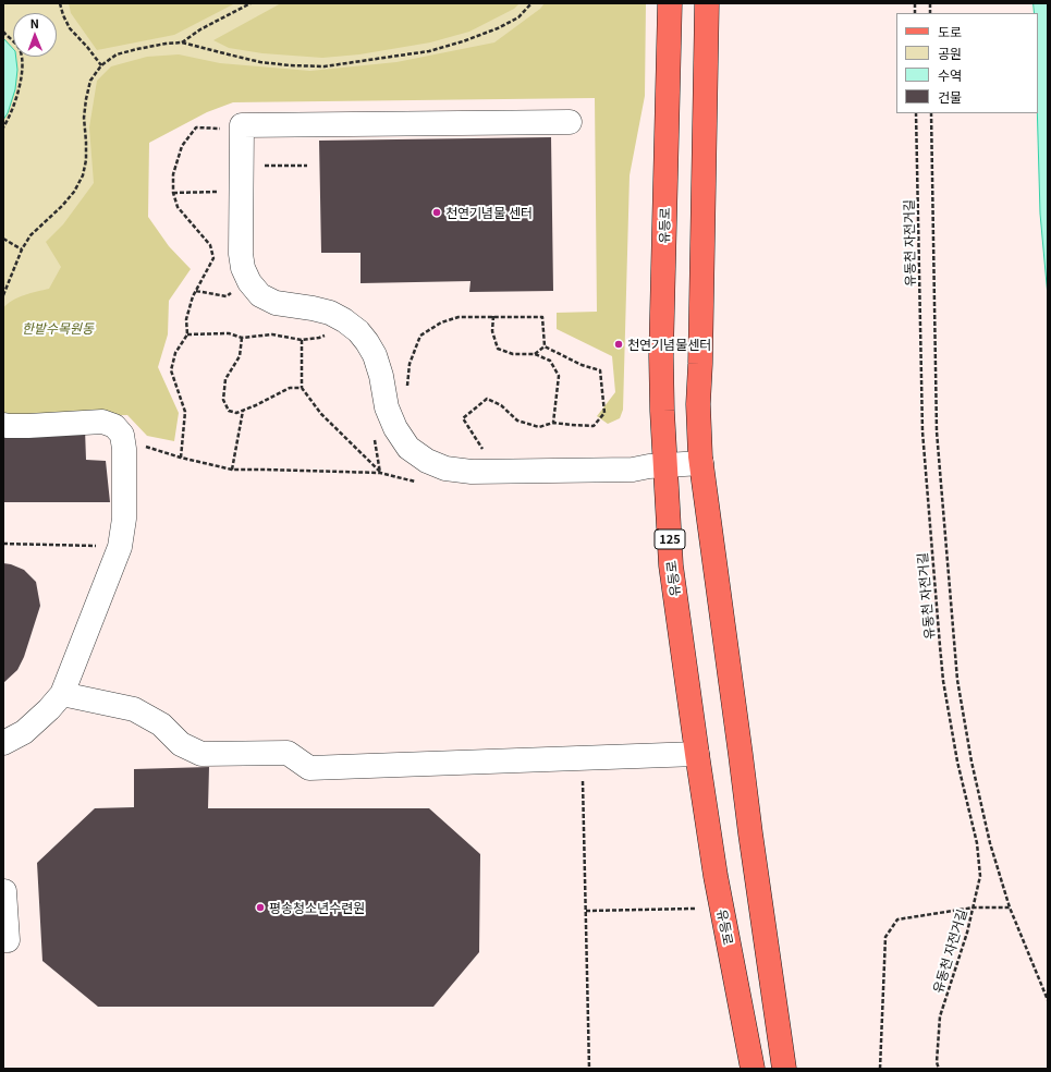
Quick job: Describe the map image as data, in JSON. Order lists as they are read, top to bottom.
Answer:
{
  "streets": {
    "main road": ["유등로", "125"],
    "path": ["유동천 자전거길"]
  },
  "parks": ["한밭수목원동"],
  "places": ["천연기념물 센터", "천연기념물센터", "평송청소년수련원"],
  "legend": [
    "도로",
    "공원",
    "수역",
    "건물"
  ],
  "north": "top"
}
